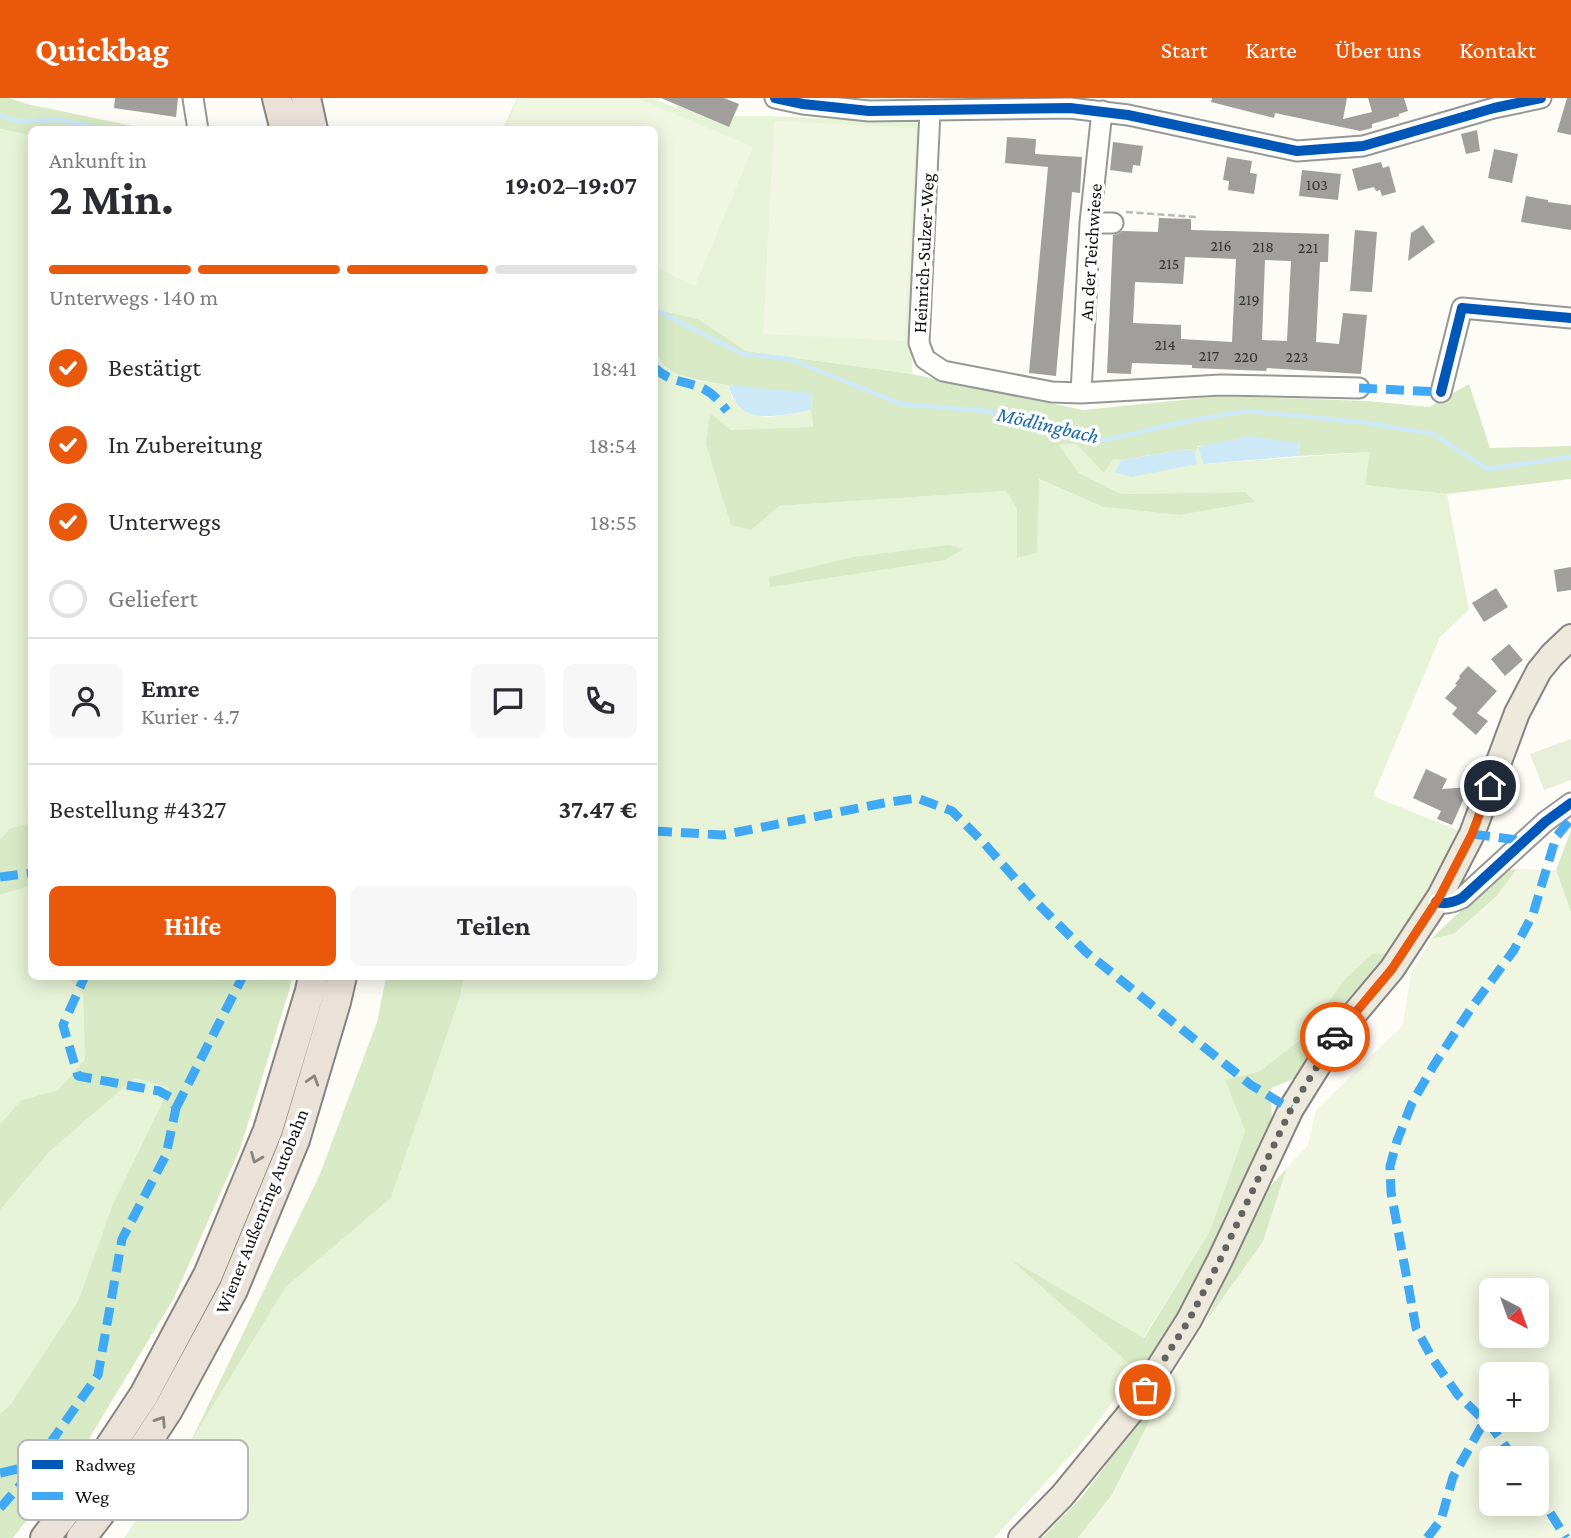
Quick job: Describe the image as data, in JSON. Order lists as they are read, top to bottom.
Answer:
{
  "streets": {
    "highway": ["Wiener Außenring Autobahn"],
    "street": ["An der Teichwiese", "Heinrich-Sulzer-Weg"]
  },
  "crossings": [
    ["An der Teichwiese", "Heinrich-Sulzer-Weg"]
  ],
  "water": ["Mödlingbach"],
  "house_numbers": [
    "103",
    "216",
    "218",
    "221",
    "215",
    "219",
    "214",
    "217",
    "220",
    "223"
  ],
  "legend": ["Radweg", "Weg"],
  "north": "bottom right",
  "page": {
    "header": "Quickbag",
    "nav": [
      "Start",
      "Karte",
      "Über uns",
      "Kontakt"
    ],
    "heading": ["2 Min.", "Ankunft in", "19:02–19:07"],
    "panel": [
      "Emre",
      "Kurier · 4.7",
      "Bestellung #4327",
      "37.47 €"
    ],
    "bar": "Unterwegs · 140 m",
    "list": [
      ["Bestätigt", "18:41"],
      ["In Zubereitung", "18:54"],
      ["Unterwegs", "18:55"],
      "Geliefert"
    ],
    "buttons": ["Hilfe", "Teilen"],
    "map_buttons": ["+", "−"]
  }
}
